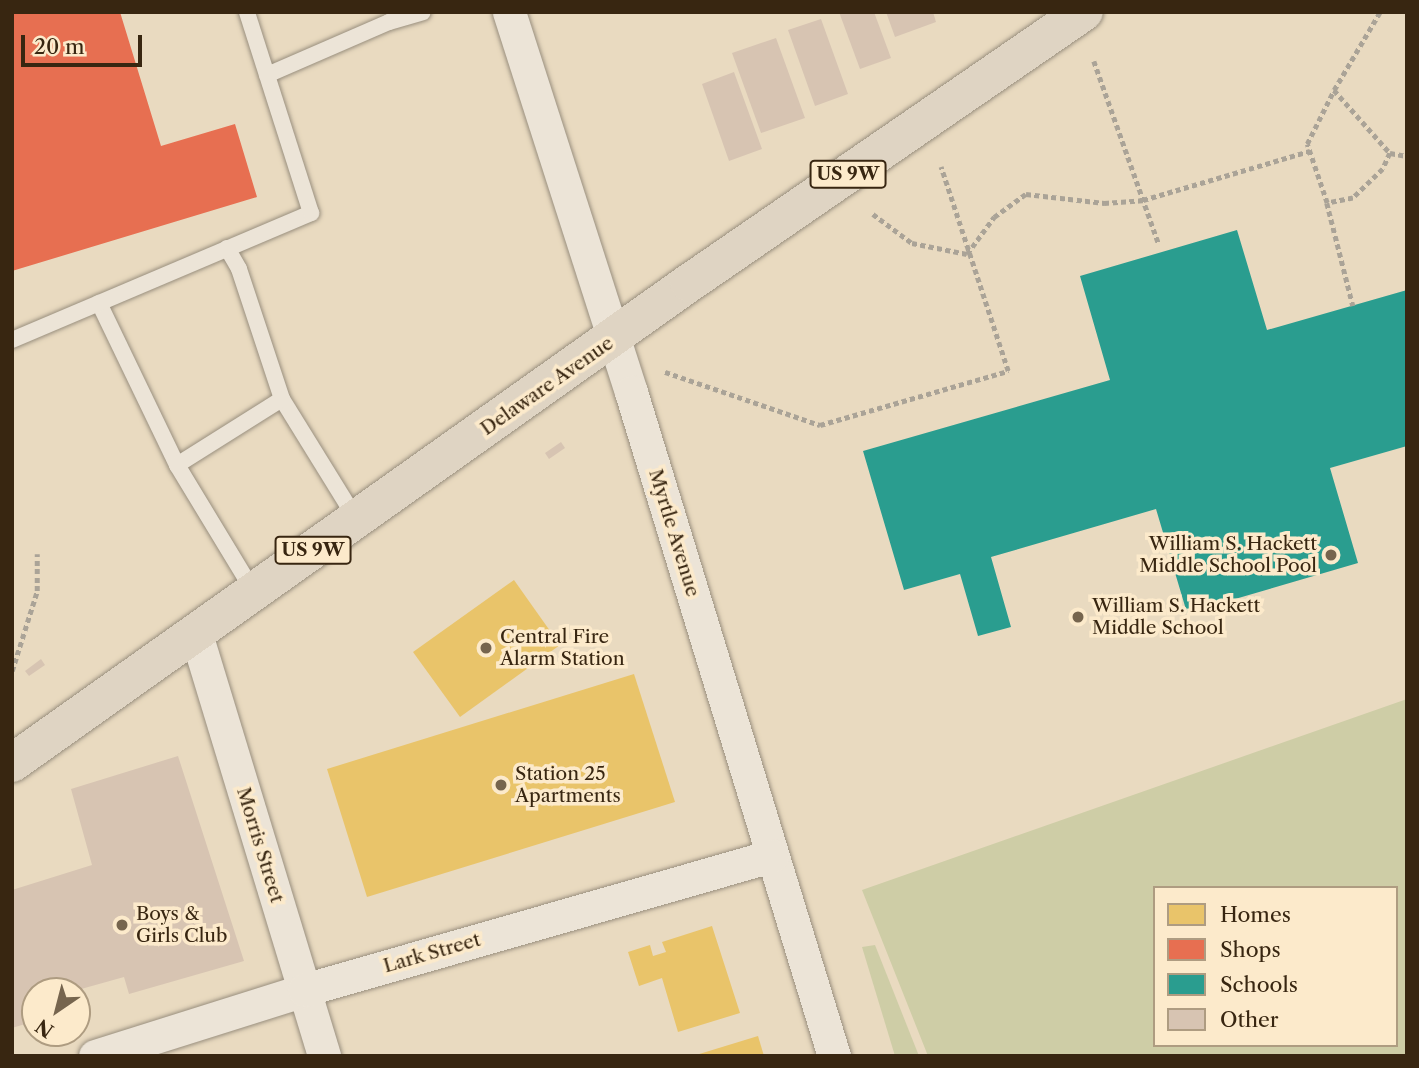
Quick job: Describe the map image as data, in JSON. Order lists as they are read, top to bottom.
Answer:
{
  "streets": {
    "main road": ["US 9W", "Delaware Avenue"],
    "street": ["Myrtle Avenue", "Morris Street", "Lark Street"]
  },
  "crossings": [
    ["Delaware Avenue", "Myrtle Avenue"],
    ["Delaware Avenue", "Morris Street"],
    ["Myrtle Avenue", "Lark Street"],
    ["Morris Street", "Lark Street"]
  ],
  "places": [
    "William S. Hackett Middle School Pool",
    "William S. Hackett Middle School",
    "Central Fire Alarm Station",
    "Station 25 Apartments",
    "Boys & Girls Club"
  ],
  "legend": [
    "Homes",
    "Shops",
    "Schools",
    "Other"
  ],
  "scale_bar": "20 m",
  "north": "bottom left"
}
